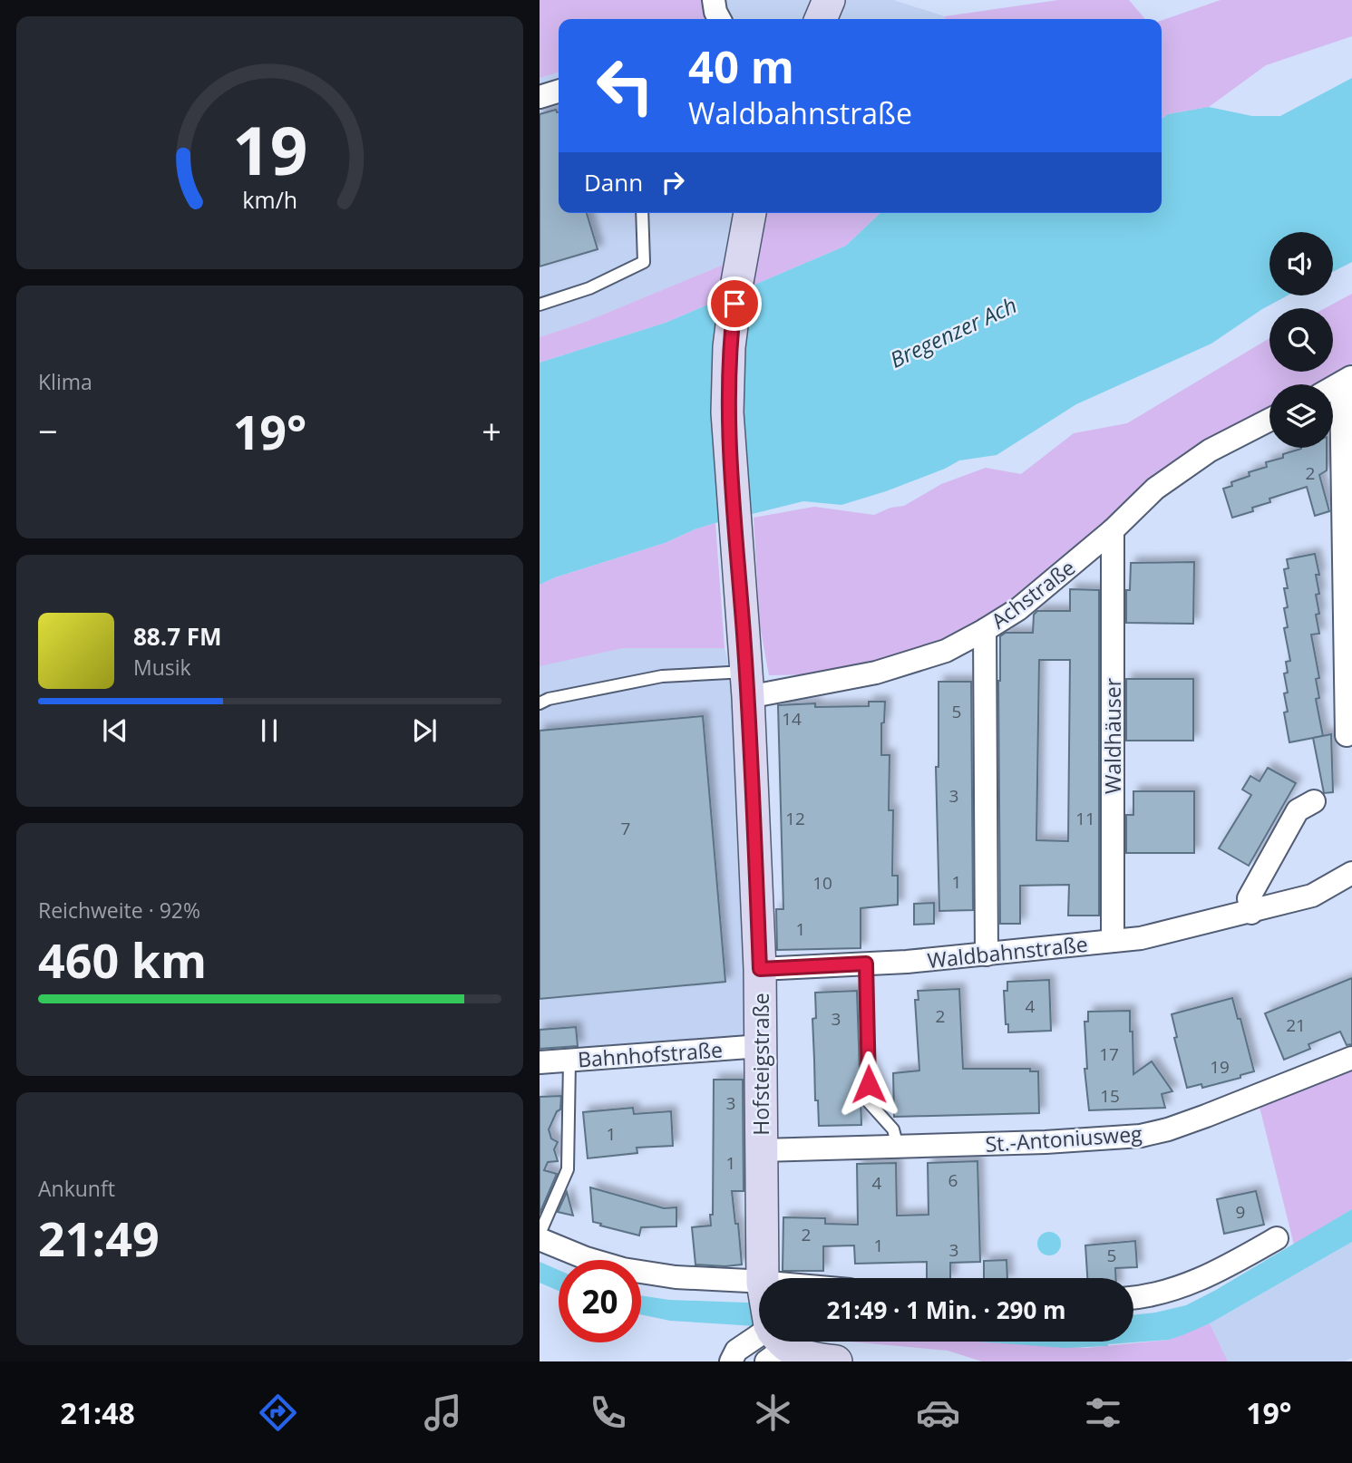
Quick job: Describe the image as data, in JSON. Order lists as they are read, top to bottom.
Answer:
{
  "streets": {
    "main road": ["Hofsteigstraße"],
    "street": [
      "Achstraße",
      "Waldhäuser",
      "Waldbahnstraße",
      "Bahnhofstraße",
      "St.-Antoniusweg"
    ]
  },
  "crossings": [
    ["Achstraße", "Waldhäuser"],
    ["Achstraße", "Hofsteigstraße"],
    ["Waldhäuser", "Waldbahnstraße"],
    ["Waldbahnstraße", "Hofsteigstraße"],
    ["Bahnhofstraße", "Hofsteigstraße"],
    ["Hofsteigstraße", "St.-Antoniusweg"]
  ],
  "water": ["Bregenzer Ach"],
  "house_numbers": [
    "2",
    "5",
    "14",
    "3",
    "12",
    "11",
    "7",
    "1",
    "10",
    "1",
    "4",
    "2",
    "3",
    "21",
    "17",
    "19",
    "15",
    "3",
    "1",
    "1",
    "6",
    "4",
    "9",
    "2",
    "1",
    "3",
    "5"
  ],
  "page": {
    "turn": ["40 m", "Waldbahnstraße"],
    "then": "Dann",
    "tile": [
      "Klima",
      ["Reichweite · 92%", "460 km"],
      ["Ankunft", "21:49"]
    ],
    "heat": ["−", "19°", "+"],
    "song": ["88.7 FM", "Musik"],
    "limit": "20",
    "trip": "21:49 · 1 Min. · 290 m",
    "tabs": ["21:48", "19°"],
    "gauge": ["19", "km/h"]
  }
}
